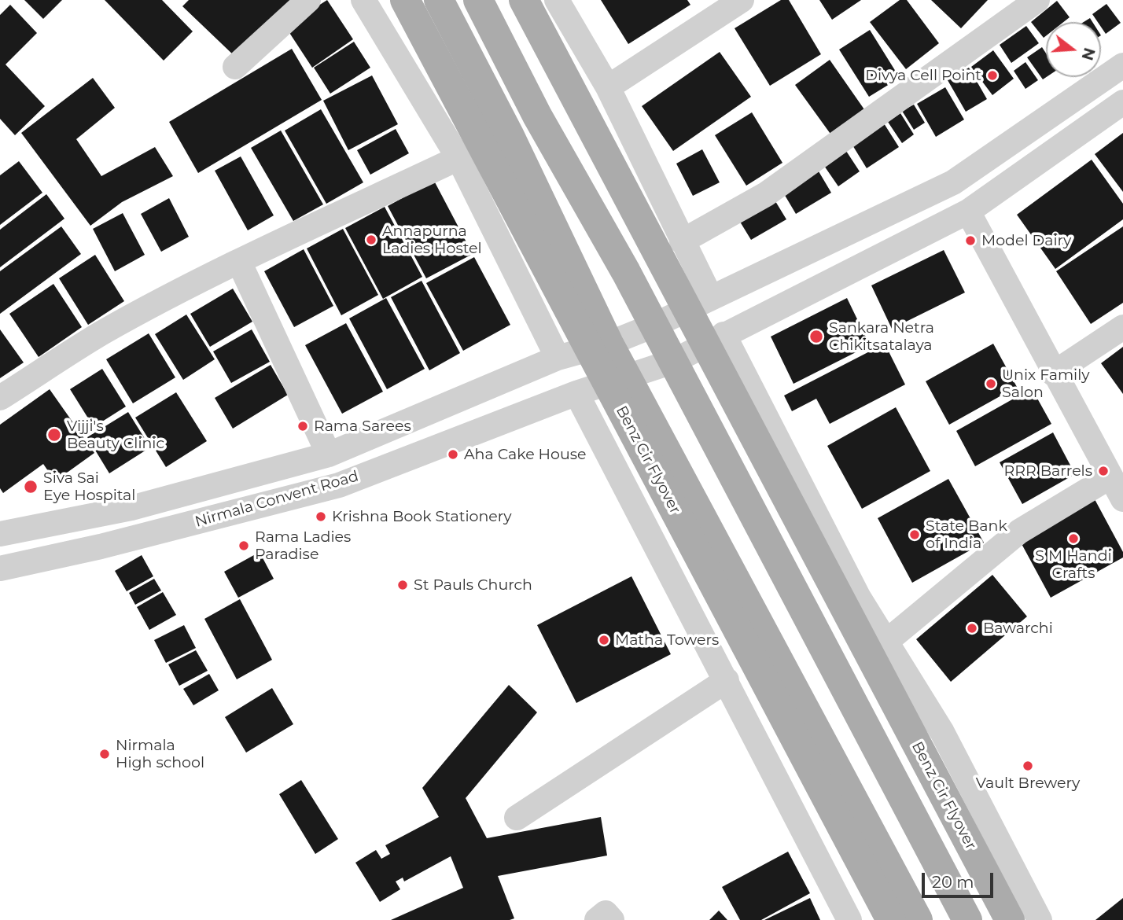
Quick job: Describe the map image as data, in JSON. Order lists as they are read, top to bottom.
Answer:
{
  "streets": {
    "main road": ["Benz Cir Flyover"],
    "street": ["Nirmala Convent Road"]
  },
  "places": [
    "Divya Cell Point",
    "Annapurna Ladies Hostel",
    "Model Dairy",
    "Sankara Netra Chikitsatalaya",
    "Unix Family Salon",
    "Rama Sarees",
    "Vijji's Beauty Clinic",
    "Aha Cake House",
    "RRR Barrels",
    "Siva Sai Eye Hospital",
    "Krishna Book Stationery",
    "State Bank of India",
    "S M Handi Crafts",
    "Rama Ladies Paradise",
    "St Pauls Church",
    "Bawarchi",
    "Matha Towers",
    "Nirmala High school",
    "Vault Brewery"
  ],
  "scale_bar": "20 m",
  "north": "right"
}
